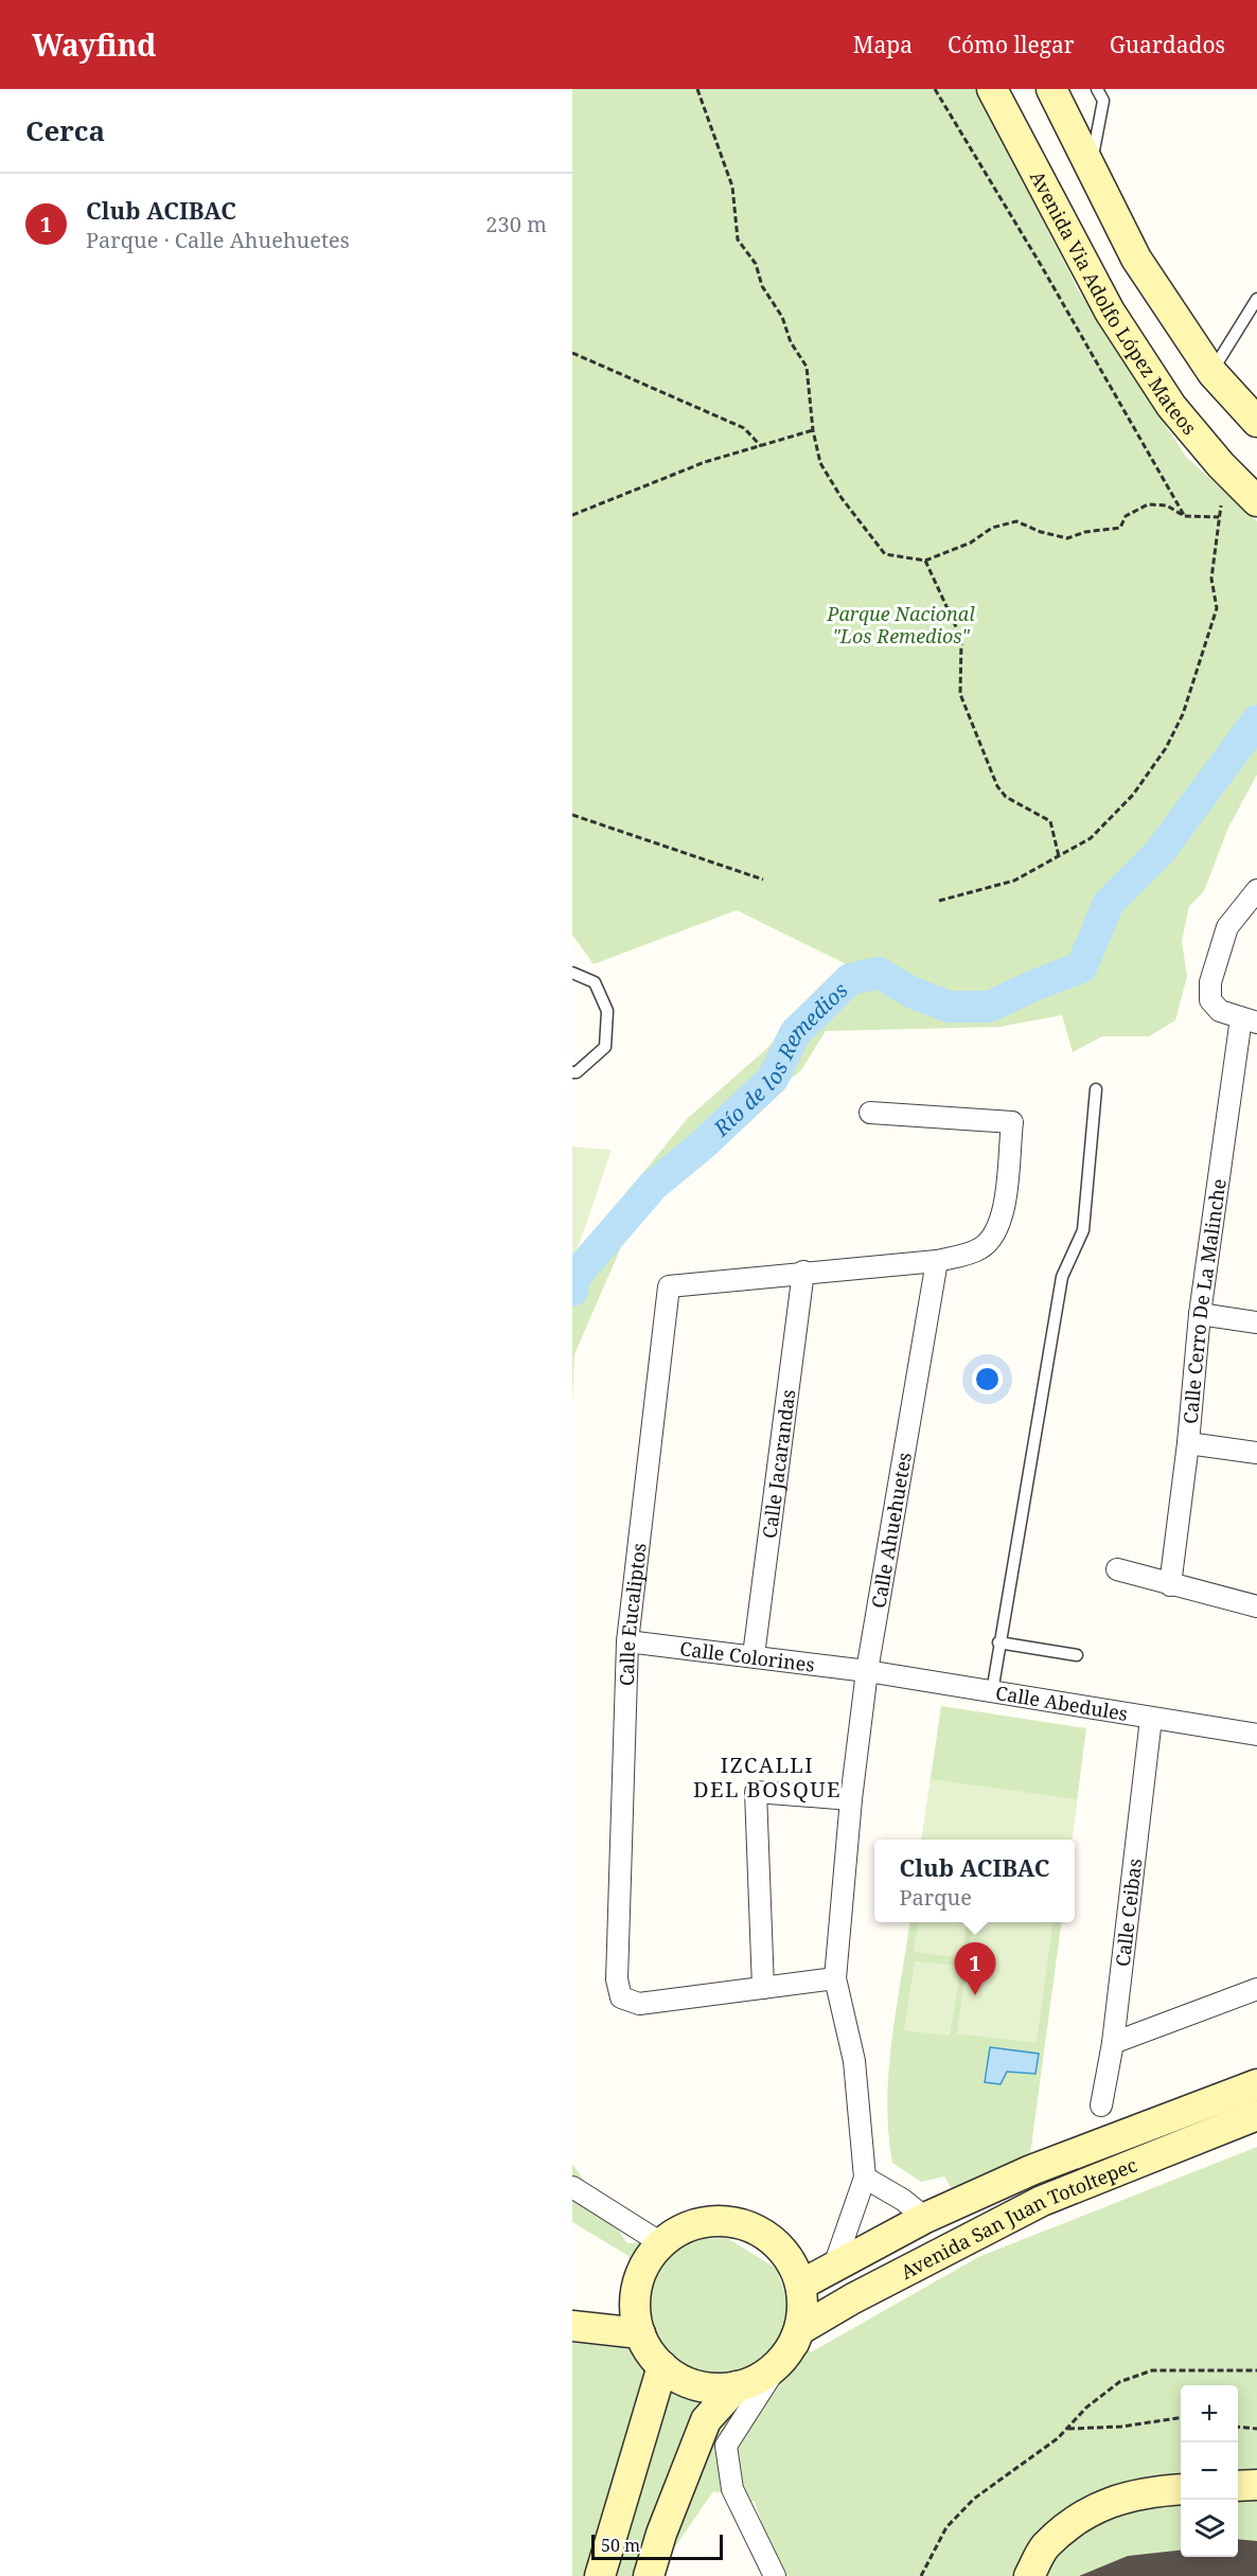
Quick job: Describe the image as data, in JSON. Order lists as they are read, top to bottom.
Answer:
{
  "streets": {
    "main road": ["Avenida Via Adolfo López Mateos", "Avenida San Juan Totoltepec"],
    "street": [
      "Calle Cerro De La Malinche",
      "Calle Jacarandas",
      "Calle Ahuehuetes",
      "Calle Eucaliptos",
      "Calle Colorines",
      "Calle Abedules",
      "Calle Ceibas"
    ]
  },
  "crossings": [
    ["Calle Jacarandas", "Calle Eucaliptos"],
    ["Calle Jacarandas", "Calle Colorines"],
    ["Calle Ahuehuetes", "Calle Eucaliptos"],
    ["Calle Ahuehuetes", "Calle Colorines"],
    ["Calle Ahuehuetes", "Calle Abedules"],
    ["Calle Ahuehuetes", "Avenida San Juan Totoltepec"],
    ["Calle Eucaliptos", "Calle Colorines"],
    ["Calle Colorines", "Calle Abedules"],
    ["Calle Abedules", "Calle Ceibas"]
  ],
  "districts": ["IZCALLI DEL BOSQUE"],
  "water": ["Río de los Remedios"],
  "parks": ["Parque Nacional \"Los Remedios\""],
  "scale_bar": "50 m",
  "page": {
    "header": "Wayfind",
    "nav": ["Mapa", "Cómo llegar", "Guardados"],
    "heading": "Cerca",
    "list": [
      {
        "mark": "1",
        "name": "Club ACIBAC",
        "note": "Parque · Calle Ahuehuetes",
        "value": "230 m"
      }
    ],
    "popup": ["Club ACIBAC", "Parque"],
    "pins": "1",
    "map_buttons": ["+", "−"],
    "scale": "50 m"
  }
}
